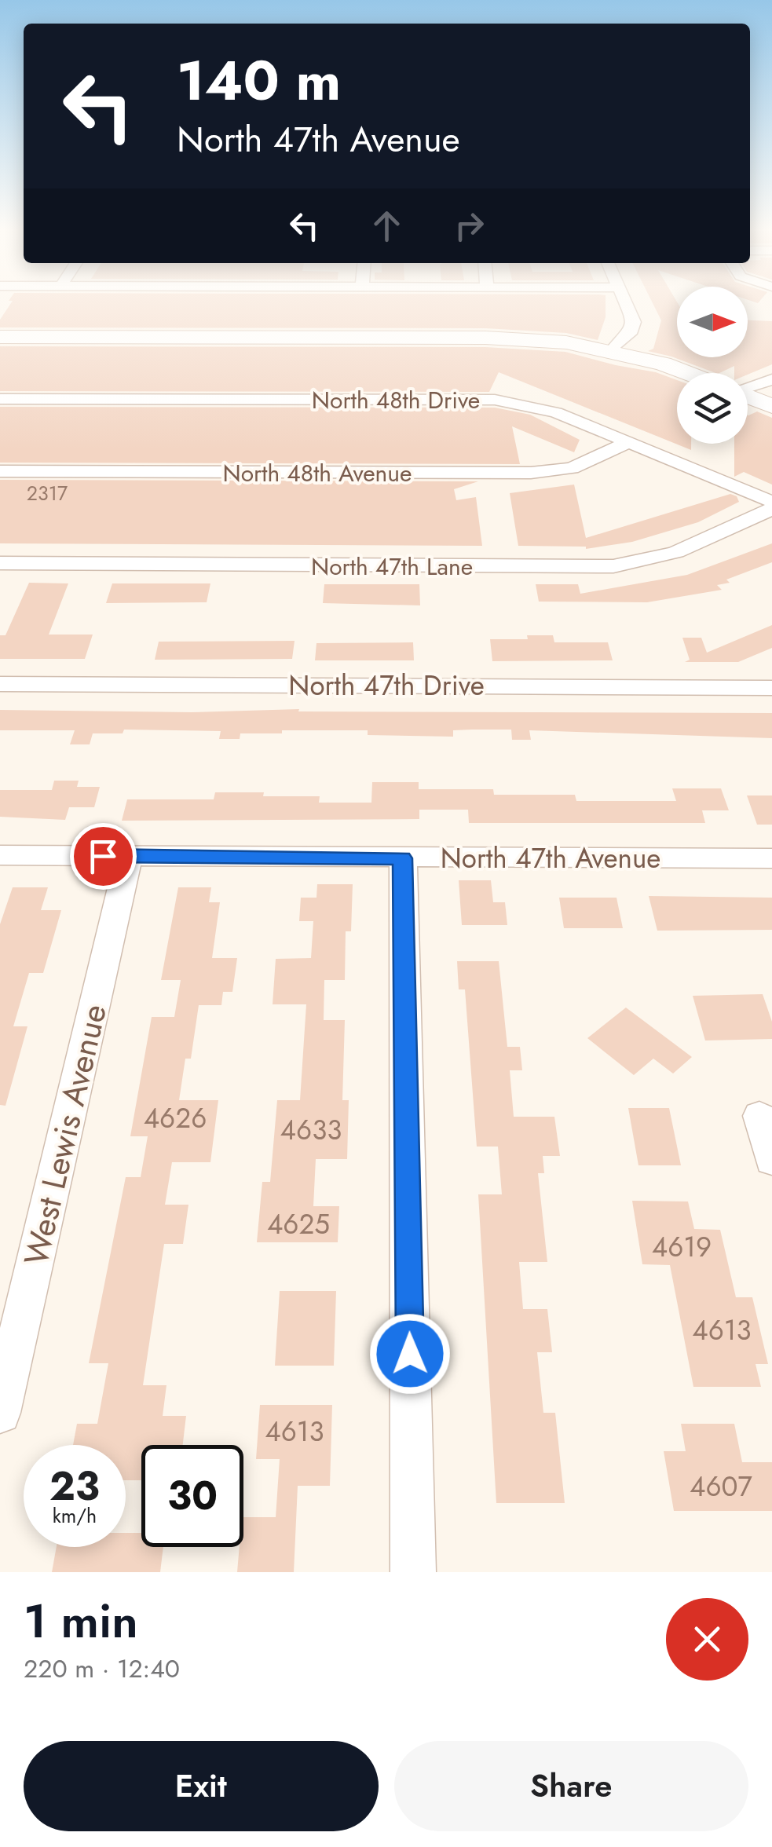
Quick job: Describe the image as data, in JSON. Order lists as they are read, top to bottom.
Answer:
{
  "streets": {
    "street": [
      "North 48th Drive",
      "North 48th Avenue",
      "North 47th Lane",
      "North 47th Drive",
      "North 47th Avenue",
      "West Lewis Avenue"
    ]
  },
  "crossings": [
    ["North 48th Drive", "North 48th Avenue"],
    ["North 47th Avenue", "West Lewis Avenue"]
  ],
  "house_numbers": [
    "2317",
    "4626",
    "4633",
    "4625",
    "4619",
    "4613",
    "4613",
    "4607"
  ],
  "north": "right",
  "page": {
    "turn": ["140 m", "North 47th Avenue"],
    "speed": "23 km/h",
    "limit": "30",
    "heading": ["1 min", "220 m · 12:40"],
    "buttons": ["Exit", "Share"]
  }
}
